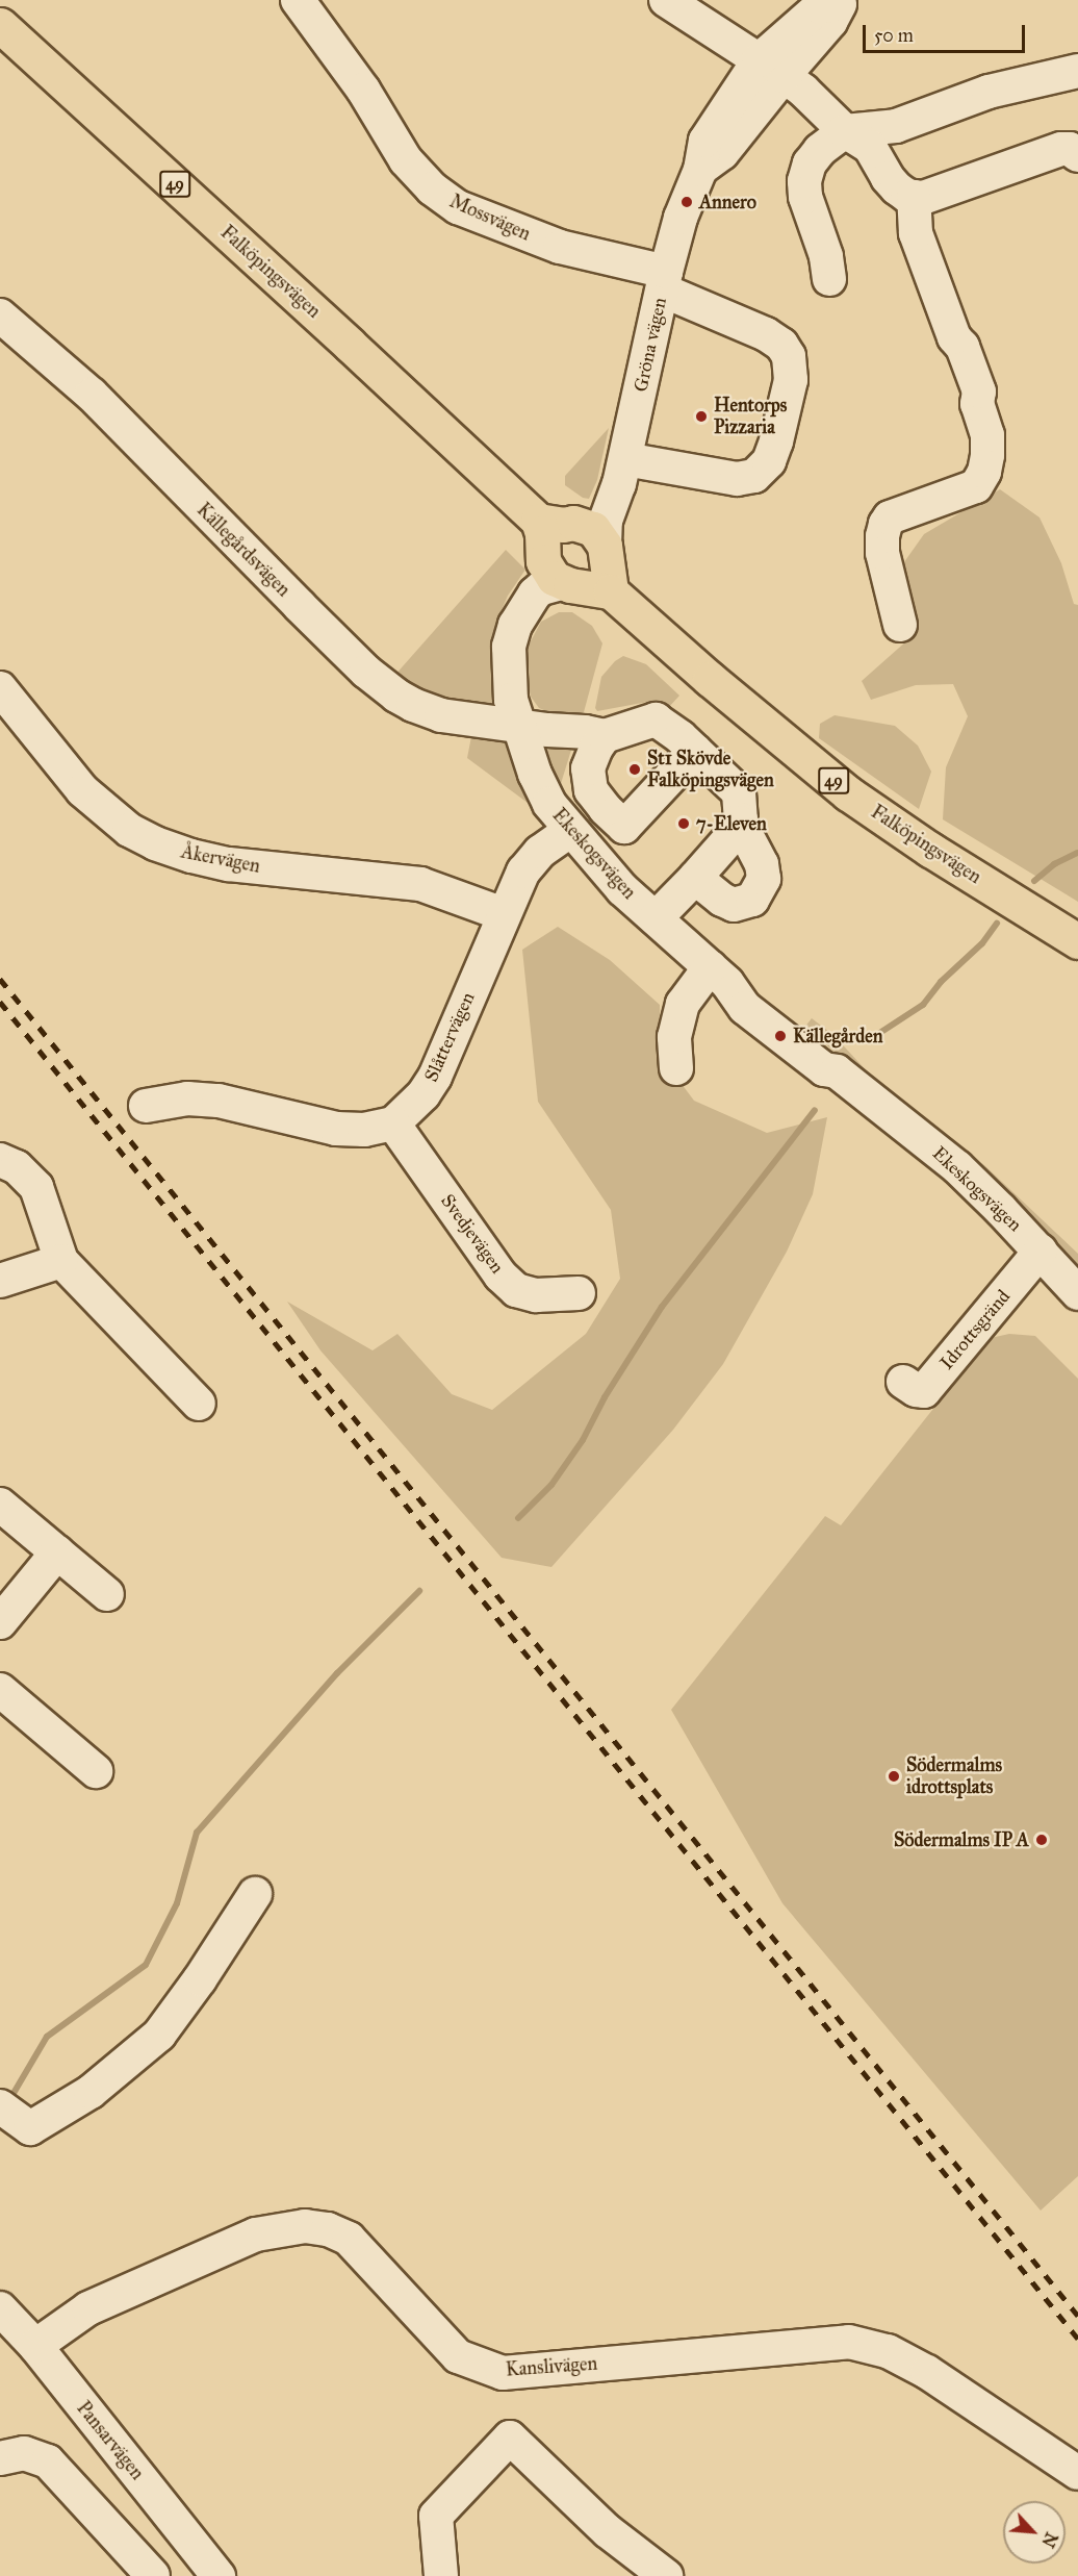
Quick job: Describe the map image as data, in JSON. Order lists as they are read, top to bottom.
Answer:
{
  "streets": {
    "main road": ["49", "Falköpingsvägen"],
    "street": [
      "Mossvägen",
      "Gröna vägen",
      "Källegårdsvägen",
      "Ekeskogsvägen",
      "Åkervägen",
      "Slåttervägen",
      "Svedjevägen",
      "Idrottsgränd",
      "Kanslivägen",
      "Pansarvägen"
    ]
  },
  "crossings": [
    ["Mossvägen", "Gröna vägen"],
    ["Falköpingsvägen", "Gröna vägen"],
    ["Falköpingsvägen", "Ekeskogsvägen"],
    ["Gröna vägen", "Ekeskogsvägen"],
    ["Källegårdsvägen", "Ekeskogsvägen"],
    ["Ekeskogsvägen", "Slåttervägen"],
    ["Ekeskogsvägen", "Idrottsgränd"],
    ["Åkervägen", "Slåttervägen"],
    ["Slåttervägen", "Svedjevägen"],
    ["Kanslivägen", "Pansarvägen"]
  ],
  "places": [
    "Annero",
    "Hentorps Pizzaria",
    "St1 Skövde Falköpingsvägen",
    "7-Eleven",
    "Källegården",
    "Södermalms idrottsplats",
    "Södermalms IP A"
  ],
  "scale_bar": "50 m",
  "north": "bottom right"
}
